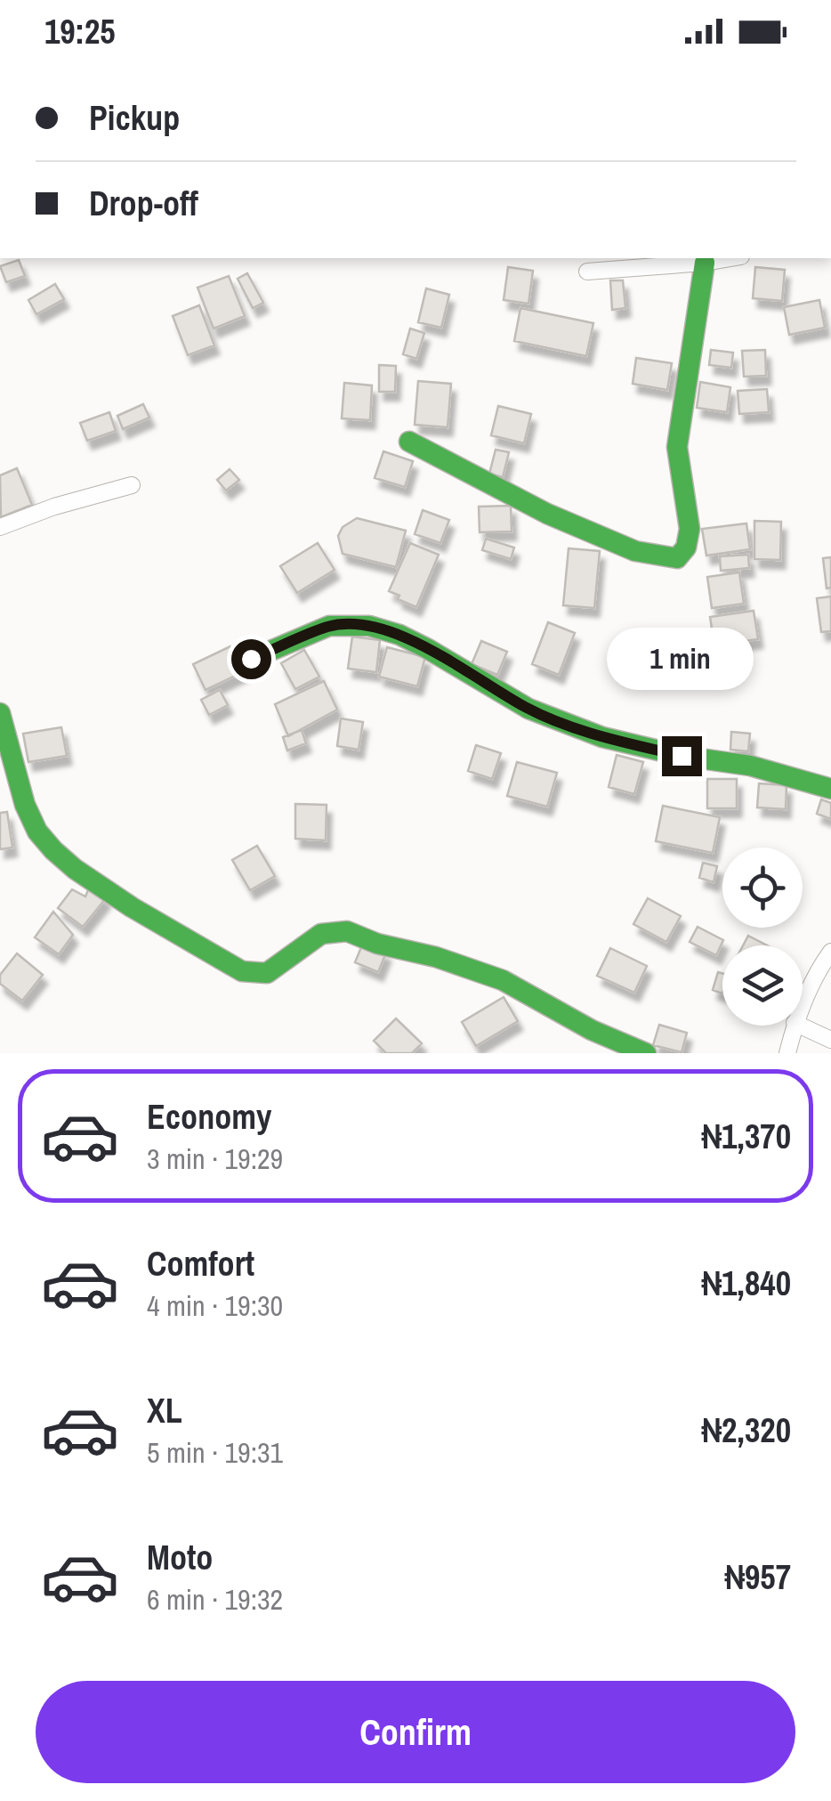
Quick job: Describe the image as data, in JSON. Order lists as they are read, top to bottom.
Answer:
{
  "page": {
    "status": "19:25",
    "banner": ["Pickup", "Drop-off"],
    "bubble": "1 min",
    "list": [
      {
        "name": "Economy",
        "note": "3 min · 19:29",
        "value": "₦1,370"
      },
      {
        "name": "Comfort",
        "note": "4 min · 19:30",
        "value": "₦1,840"
      },
      {
        "name": "XL",
        "note": "5 min · 19:31",
        "value": "₦2,320"
      },
      {
        "name": "Moto",
        "note": "6 min · 19:32",
        "value": "₦957"
      }
    ],
    "buttons": "Confirm"
  }
}
